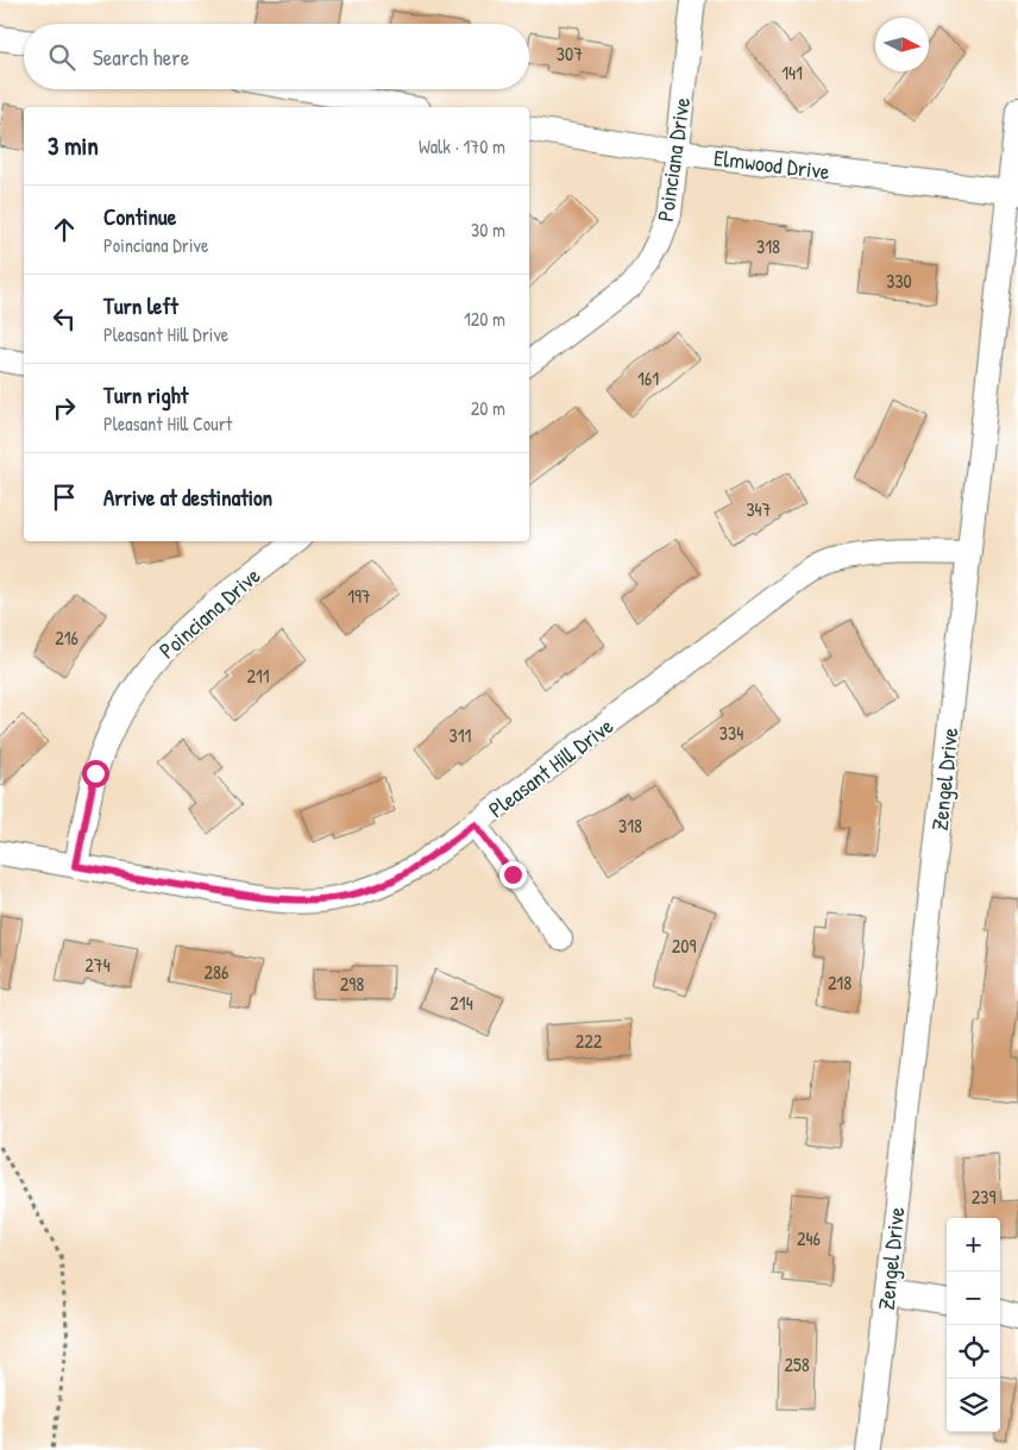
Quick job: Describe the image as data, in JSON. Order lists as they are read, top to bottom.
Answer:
{
  "streets": {
    "street": [
      "Poinciana Drive",
      "Elmwood Drive",
      "Pleasant Hill Drive",
      "Zengel Drive"
    ]
  },
  "crossings": [
    ["Poinciana Drive", "Elmwood Drive"],
    ["Poinciana Drive", "Pleasant Hill Drive"],
    ["Elmwood Drive", "Zengel Drive"],
    ["Pleasant Hill Drive", "Zengel Drive"]
  ],
  "house_numbers": [
    "307",
    "141",
    "318",
    "330",
    "161",
    "347",
    "197",
    "216",
    "211",
    "334",
    "311",
    "318",
    "209",
    "274",
    "286",
    "218",
    "298",
    "214",
    "222",
    "239",
    "246",
    "258"
  ],
  "north": "right",
  "page": {
    "search": "Search here",
    "heading": ["3 min", "Walk · 170 m"],
    "list": [
      ["Continue", "Poinciana Drive", "30 m"],
      ["Turn left", "Pleasant Hill Drive", "120 m"],
      ["Turn right", "Pleasant Hill Court", "20 m"],
      "Arrive at destination"
    ],
    "map_buttons": ["+", "−"]
  }
}
